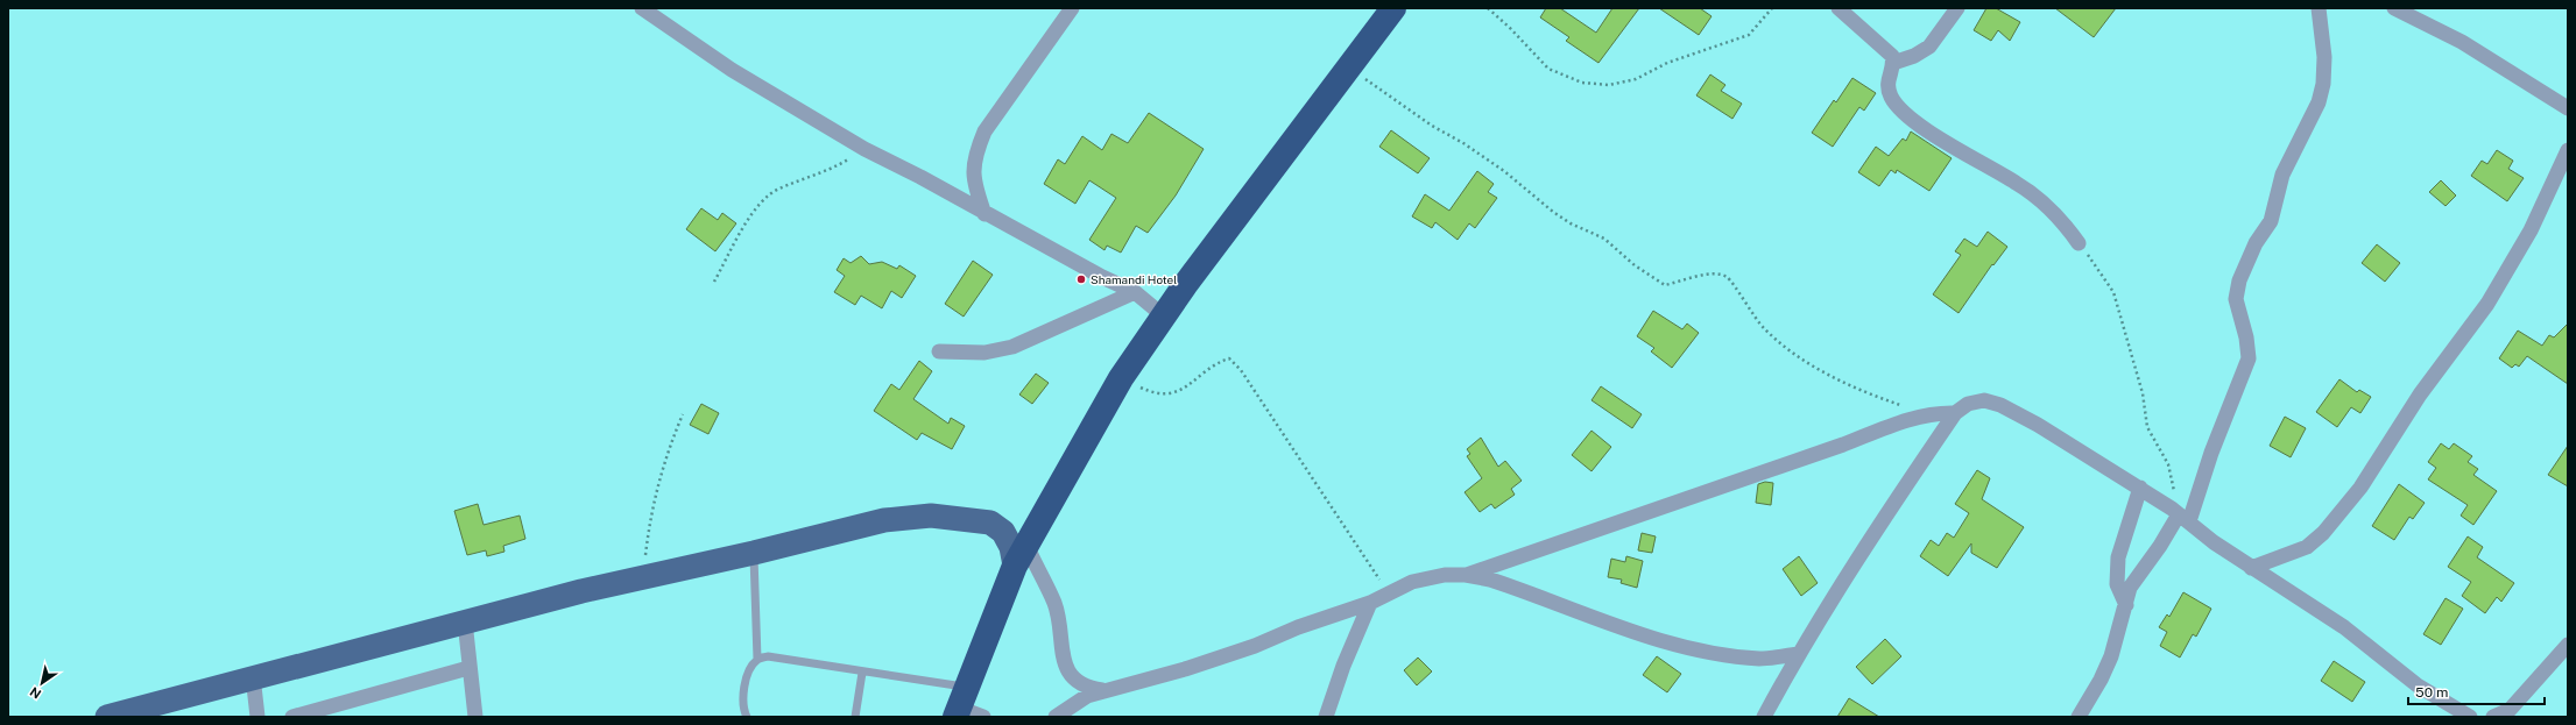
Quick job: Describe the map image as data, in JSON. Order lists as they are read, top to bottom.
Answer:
{
  "places": ["Shamandi Hotel"],
  "scale_bar": "50 m",
  "north": "bottom left"
}
